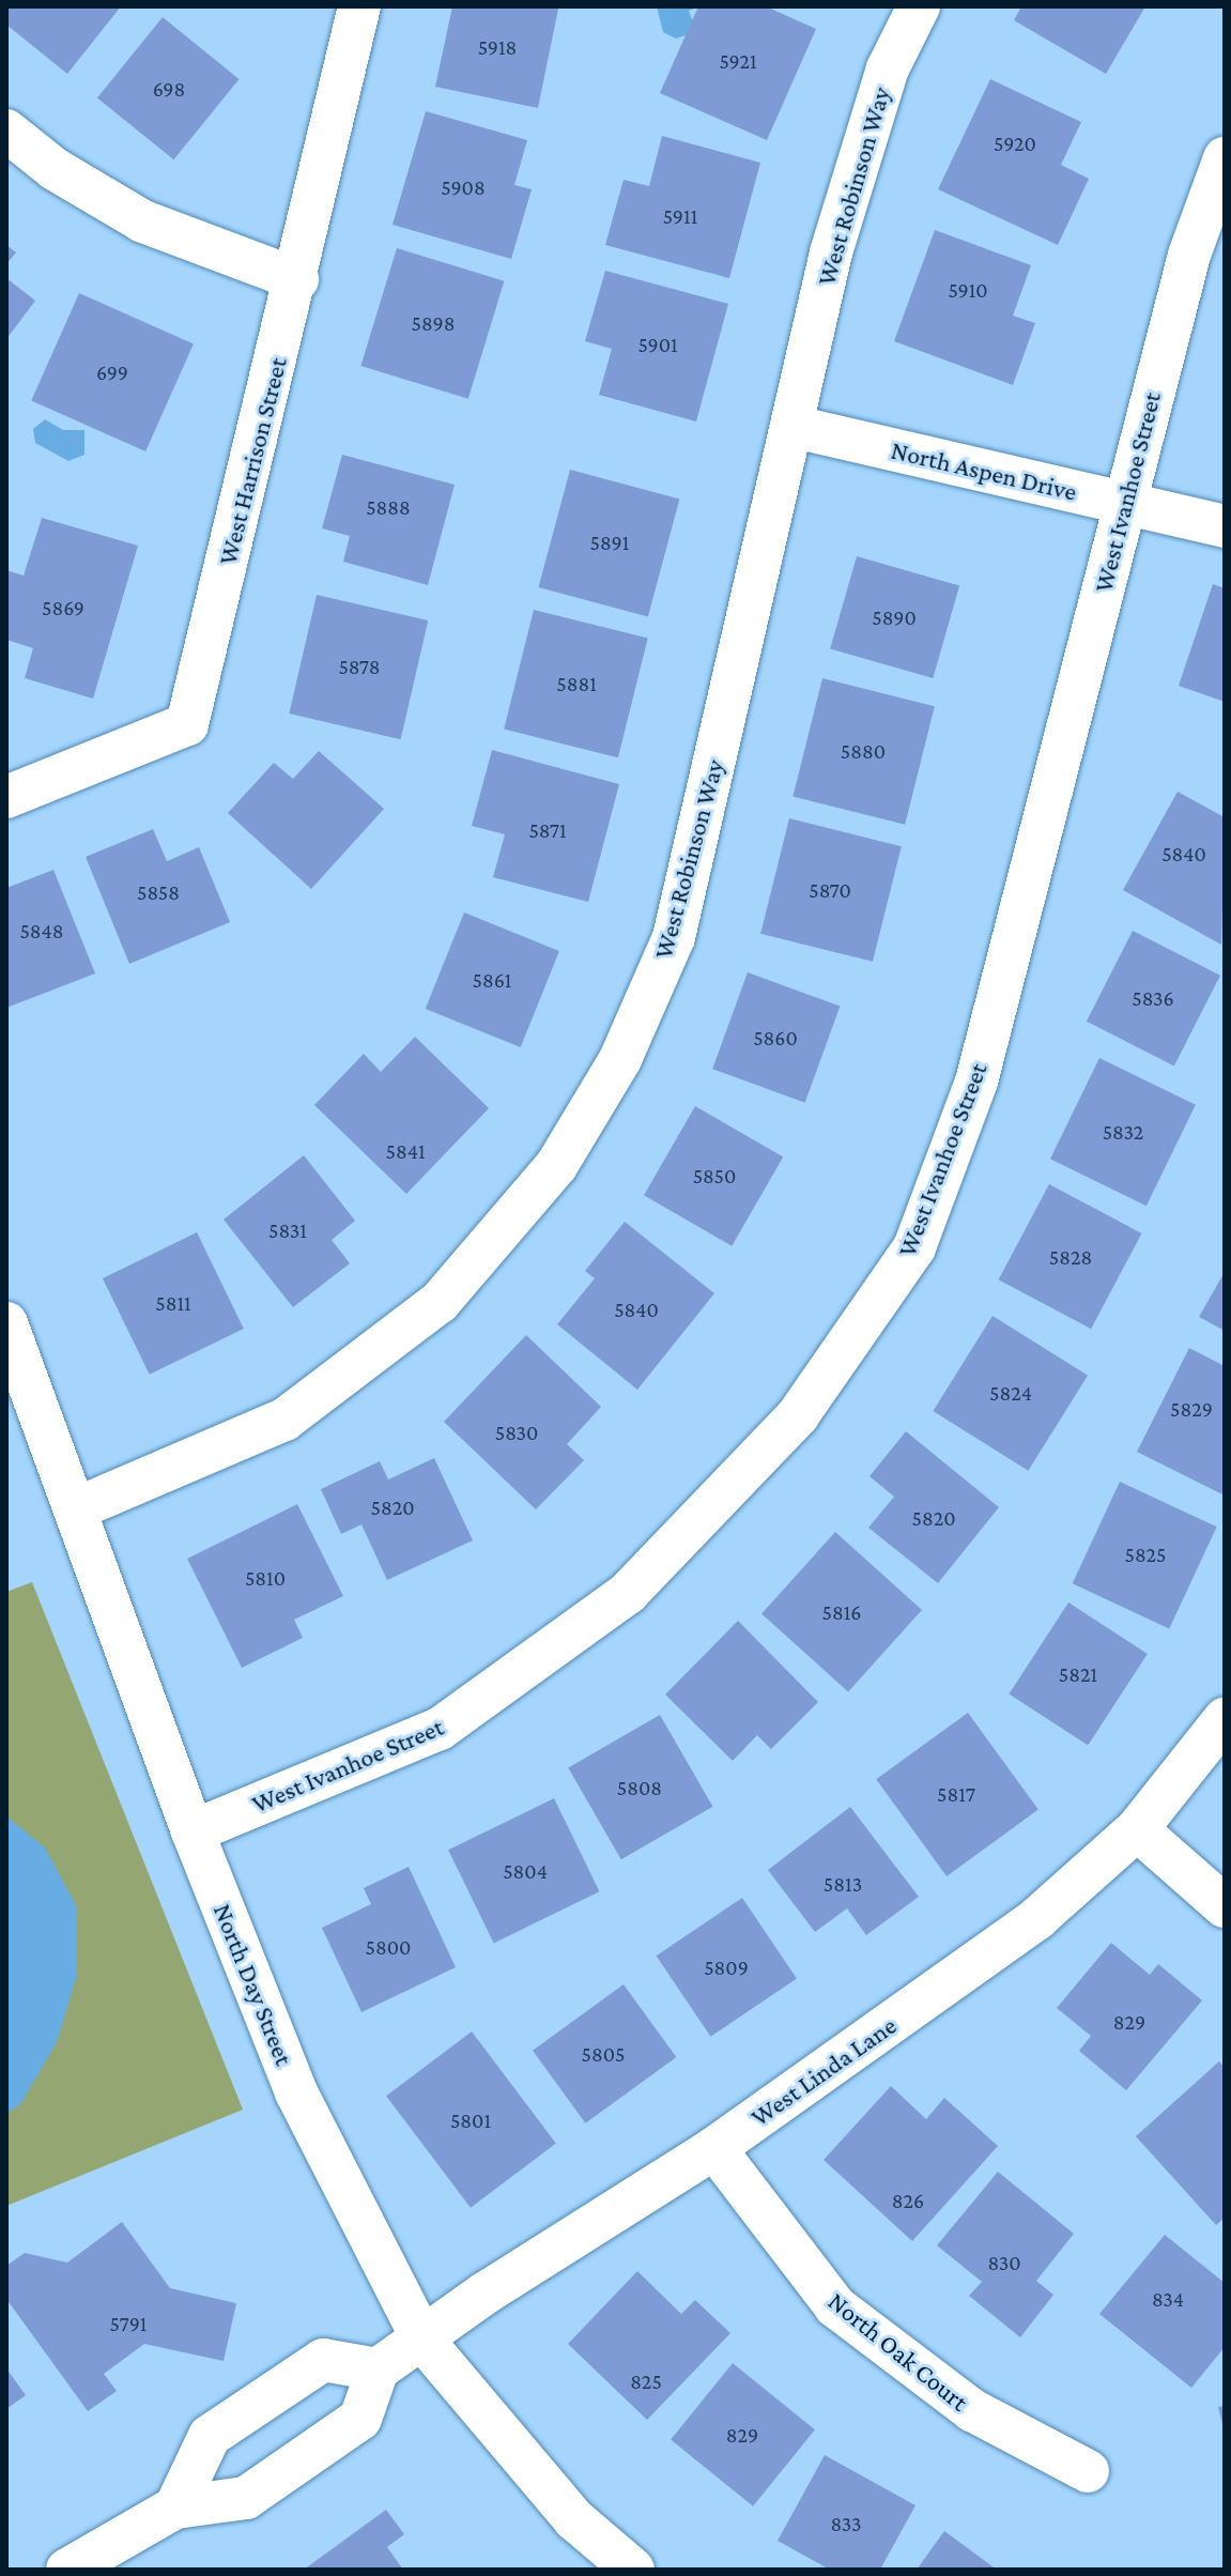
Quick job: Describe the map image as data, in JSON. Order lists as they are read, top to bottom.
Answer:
{
  "streets": {
    "street": [
      "West Robinson Way",
      "West Harrison Street",
      "North Aspen Drive",
      "West Ivanhoe Street",
      "North Day Street",
      "West Linda Lane",
      "North Oak Court"
    ]
  },
  "crossings": [
    ["West Robinson Way", "North Aspen Drive"],
    ["West Robinson Way", "North Day Street"],
    ["North Aspen Drive", "West Ivanhoe Street"],
    ["West Ivanhoe Street", "North Day Street"],
    ["North Day Street", "West Linda Lane"],
    ["West Linda Lane", "North Oak Court"]
  ],
  "house_numbers": [
    "5918",
    "5921",
    "698",
    "5920",
    "5908",
    "5911",
    "5910",
    "5898",
    "5901",
    "699",
    "5888",
    "5891",
    "5869",
    "5890",
    "5878",
    "5881",
    "5880",
    "5871",
    "5840",
    "5870",
    "5858",
    "5848",
    "5861",
    "5836",
    "5860",
    "5832",
    "5841",
    "5850",
    "5831",
    "5828",
    "5811",
    "5840",
    "5824",
    "5829",
    "5830",
    "5820",
    "5820",
    "5825",
    "5810",
    "5816",
    "5821",
    "5808",
    "5817",
    "5804",
    "5813",
    "5800",
    "5809",
    "829",
    "5805",
    "5801",
    "826",
    "830",
    "834",
    "5791",
    "825",
    "829",
    "833"
  ]
}
